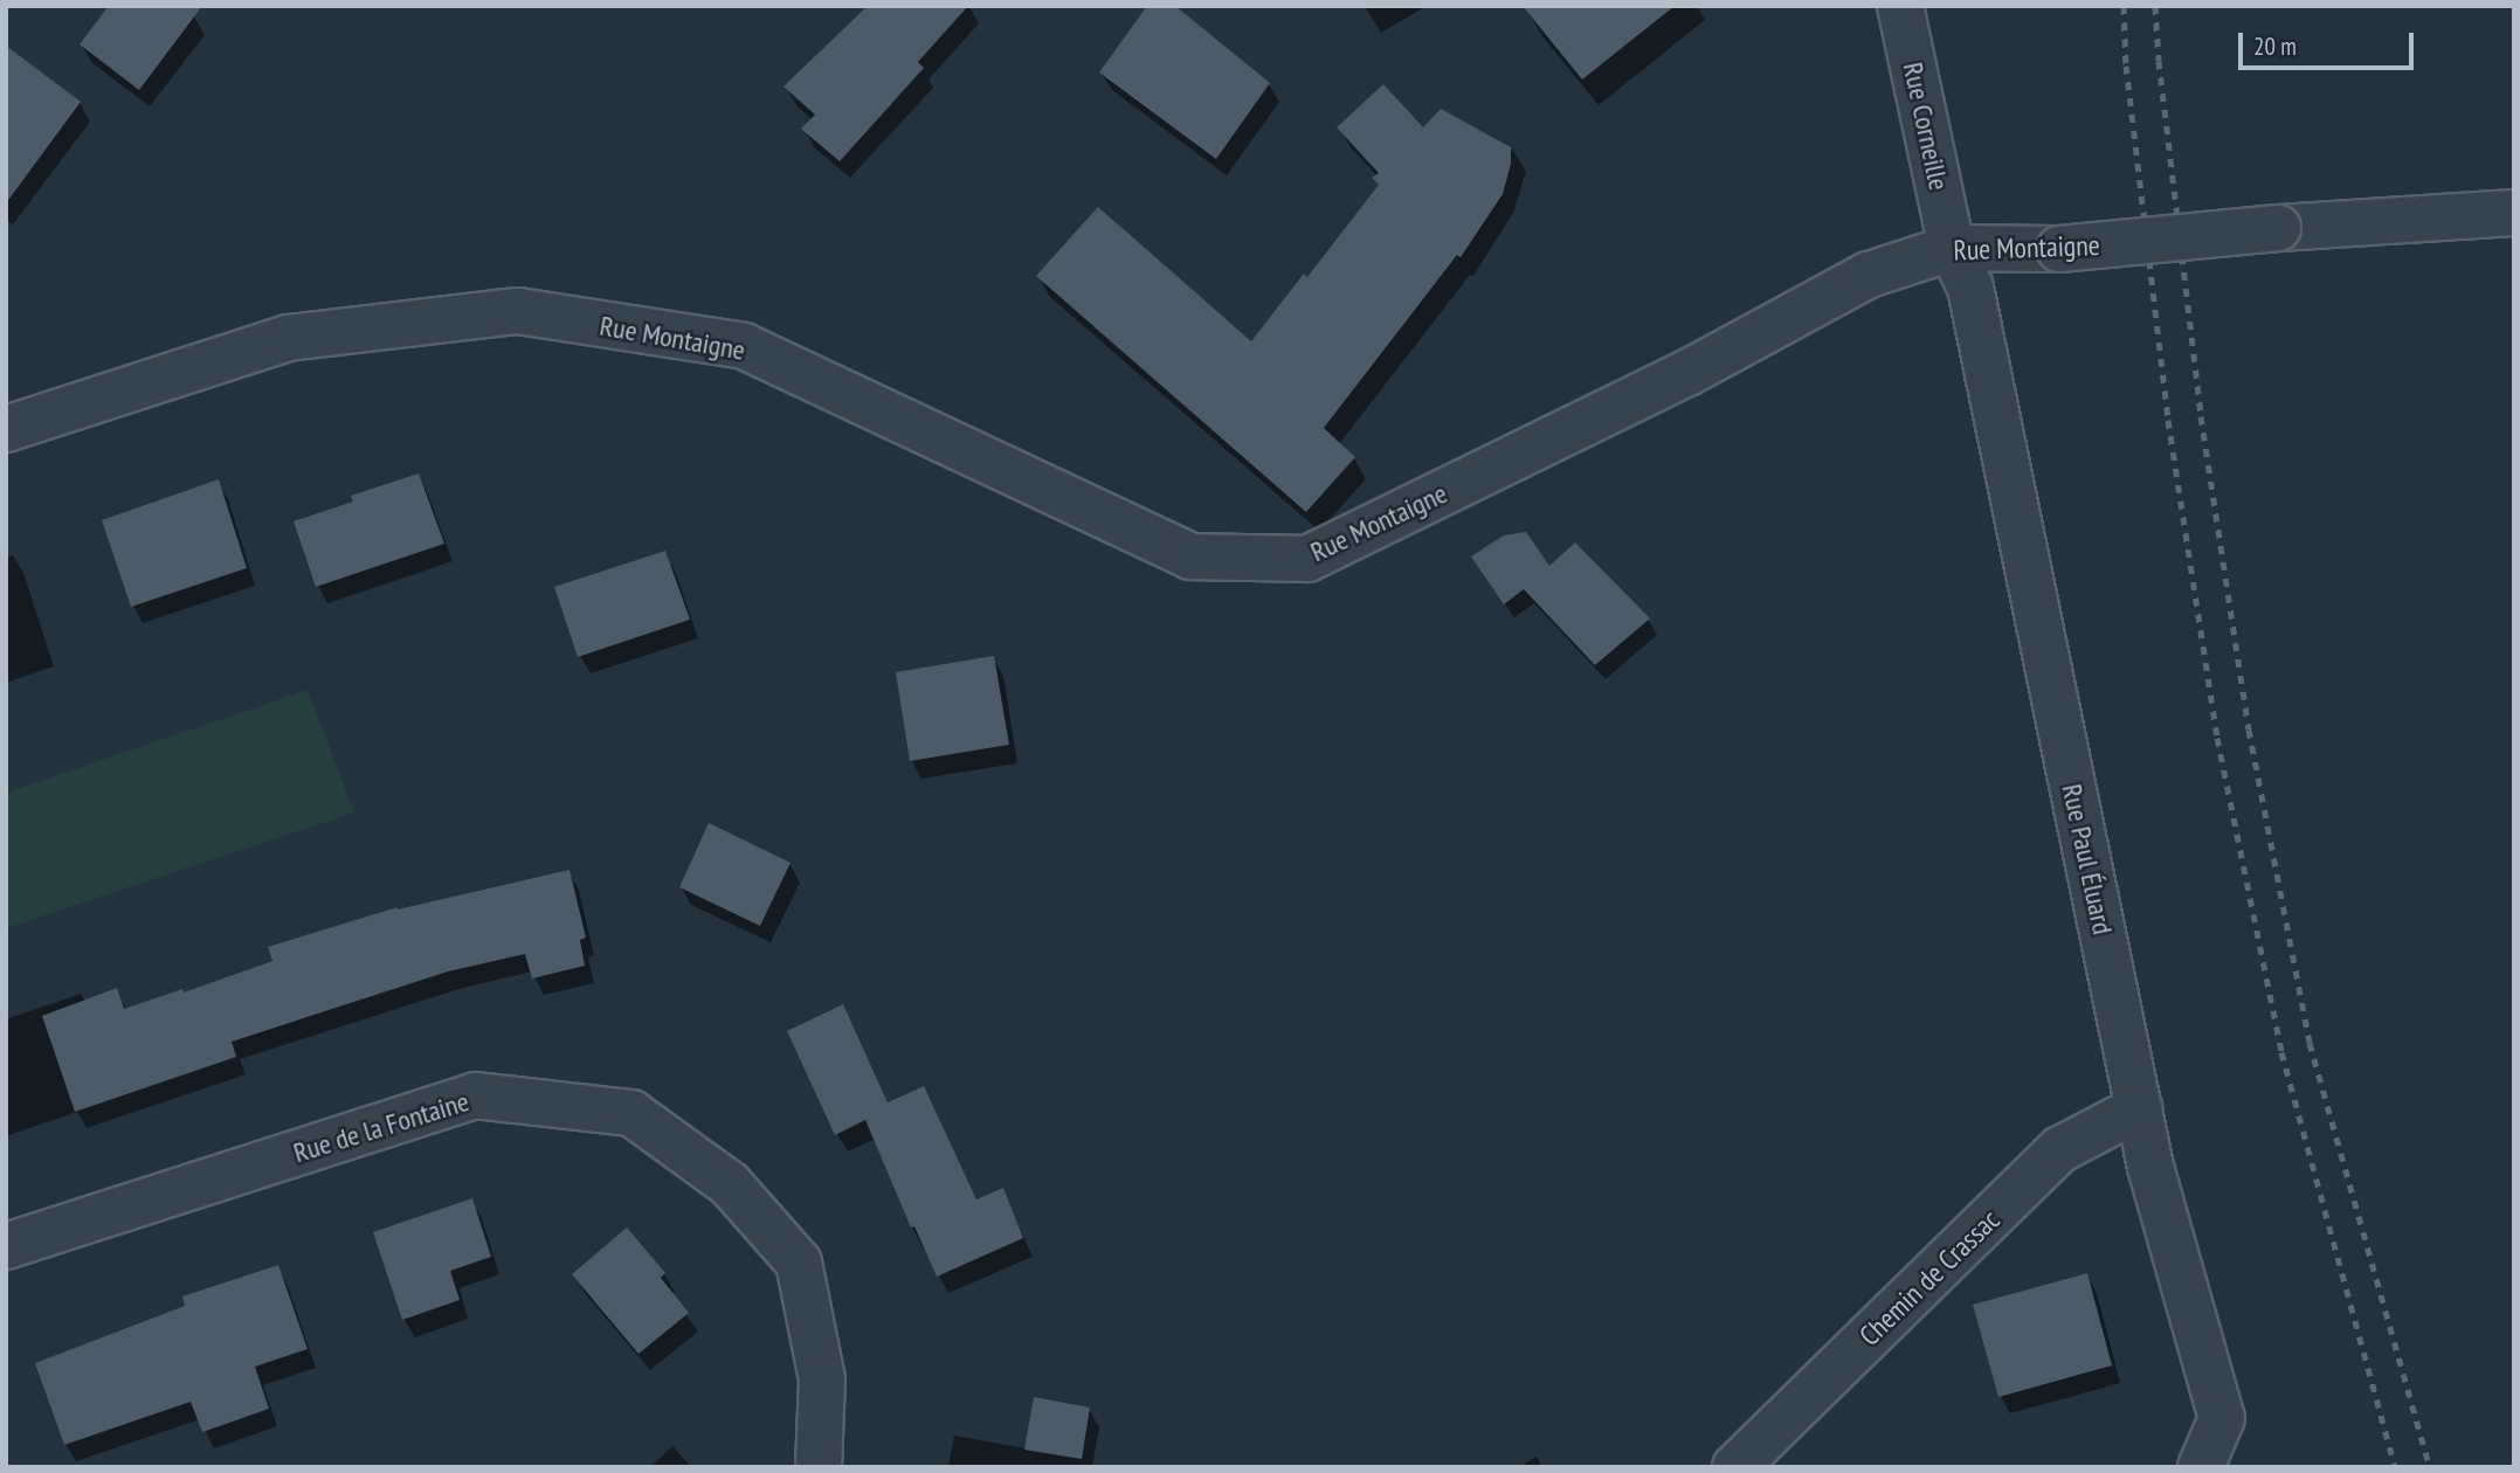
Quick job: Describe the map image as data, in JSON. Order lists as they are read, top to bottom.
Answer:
{
  "streets": {
    "street": [
      "Rue Corneille",
      "Rue Montaigne",
      "Rue Paul Éluard",
      "Rue de la Fontaine",
      "Chemin de Crassac"
    ]
  },
  "crossings": [
    ["Rue Corneille", "Rue Montaigne"],
    ["Rue Corneille", "Rue Paul Éluard"],
    ["Rue Montaigne", "Rue Paul Éluard"],
    ["Rue Paul Éluard", "Chemin de Crassac"]
  ],
  "scale_bar": "20 m"
}
